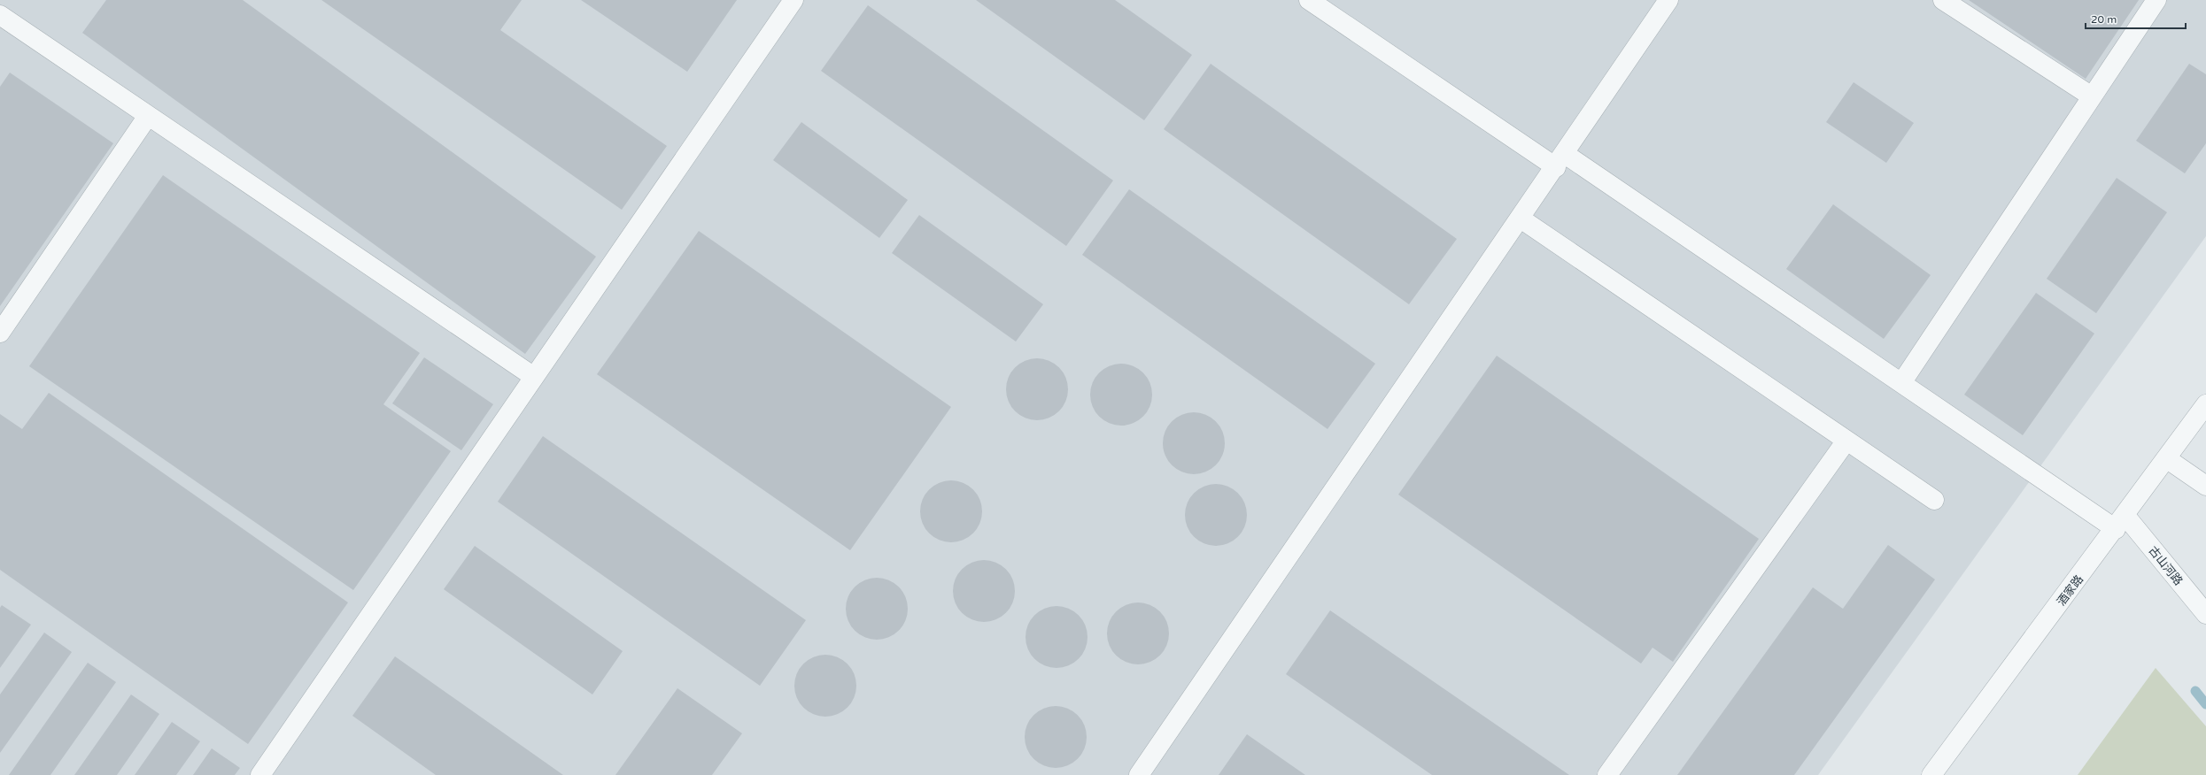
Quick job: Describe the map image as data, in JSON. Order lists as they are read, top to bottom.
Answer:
{
  "streets": {
    "street": ["古山河路", "酒家路"]
  },
  "crossings": [
    ["古山河路", "酒家路"]
  ],
  "scale_bar": "20 m"
}
